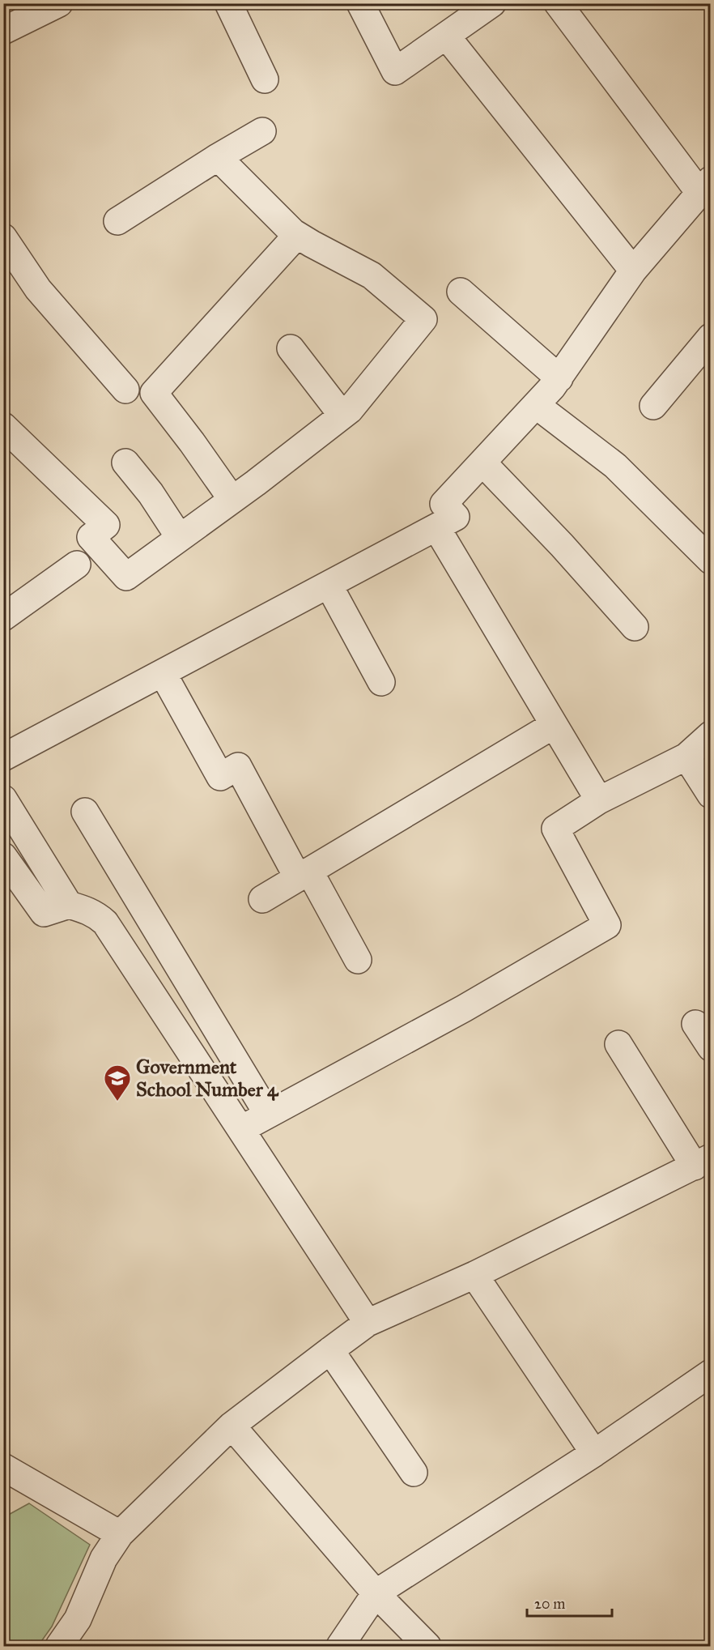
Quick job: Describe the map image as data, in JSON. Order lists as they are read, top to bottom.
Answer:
{
  "places": {
    "school or university": ["Government School Number 4"]
  },
  "scale_bar": "20 m"
}
